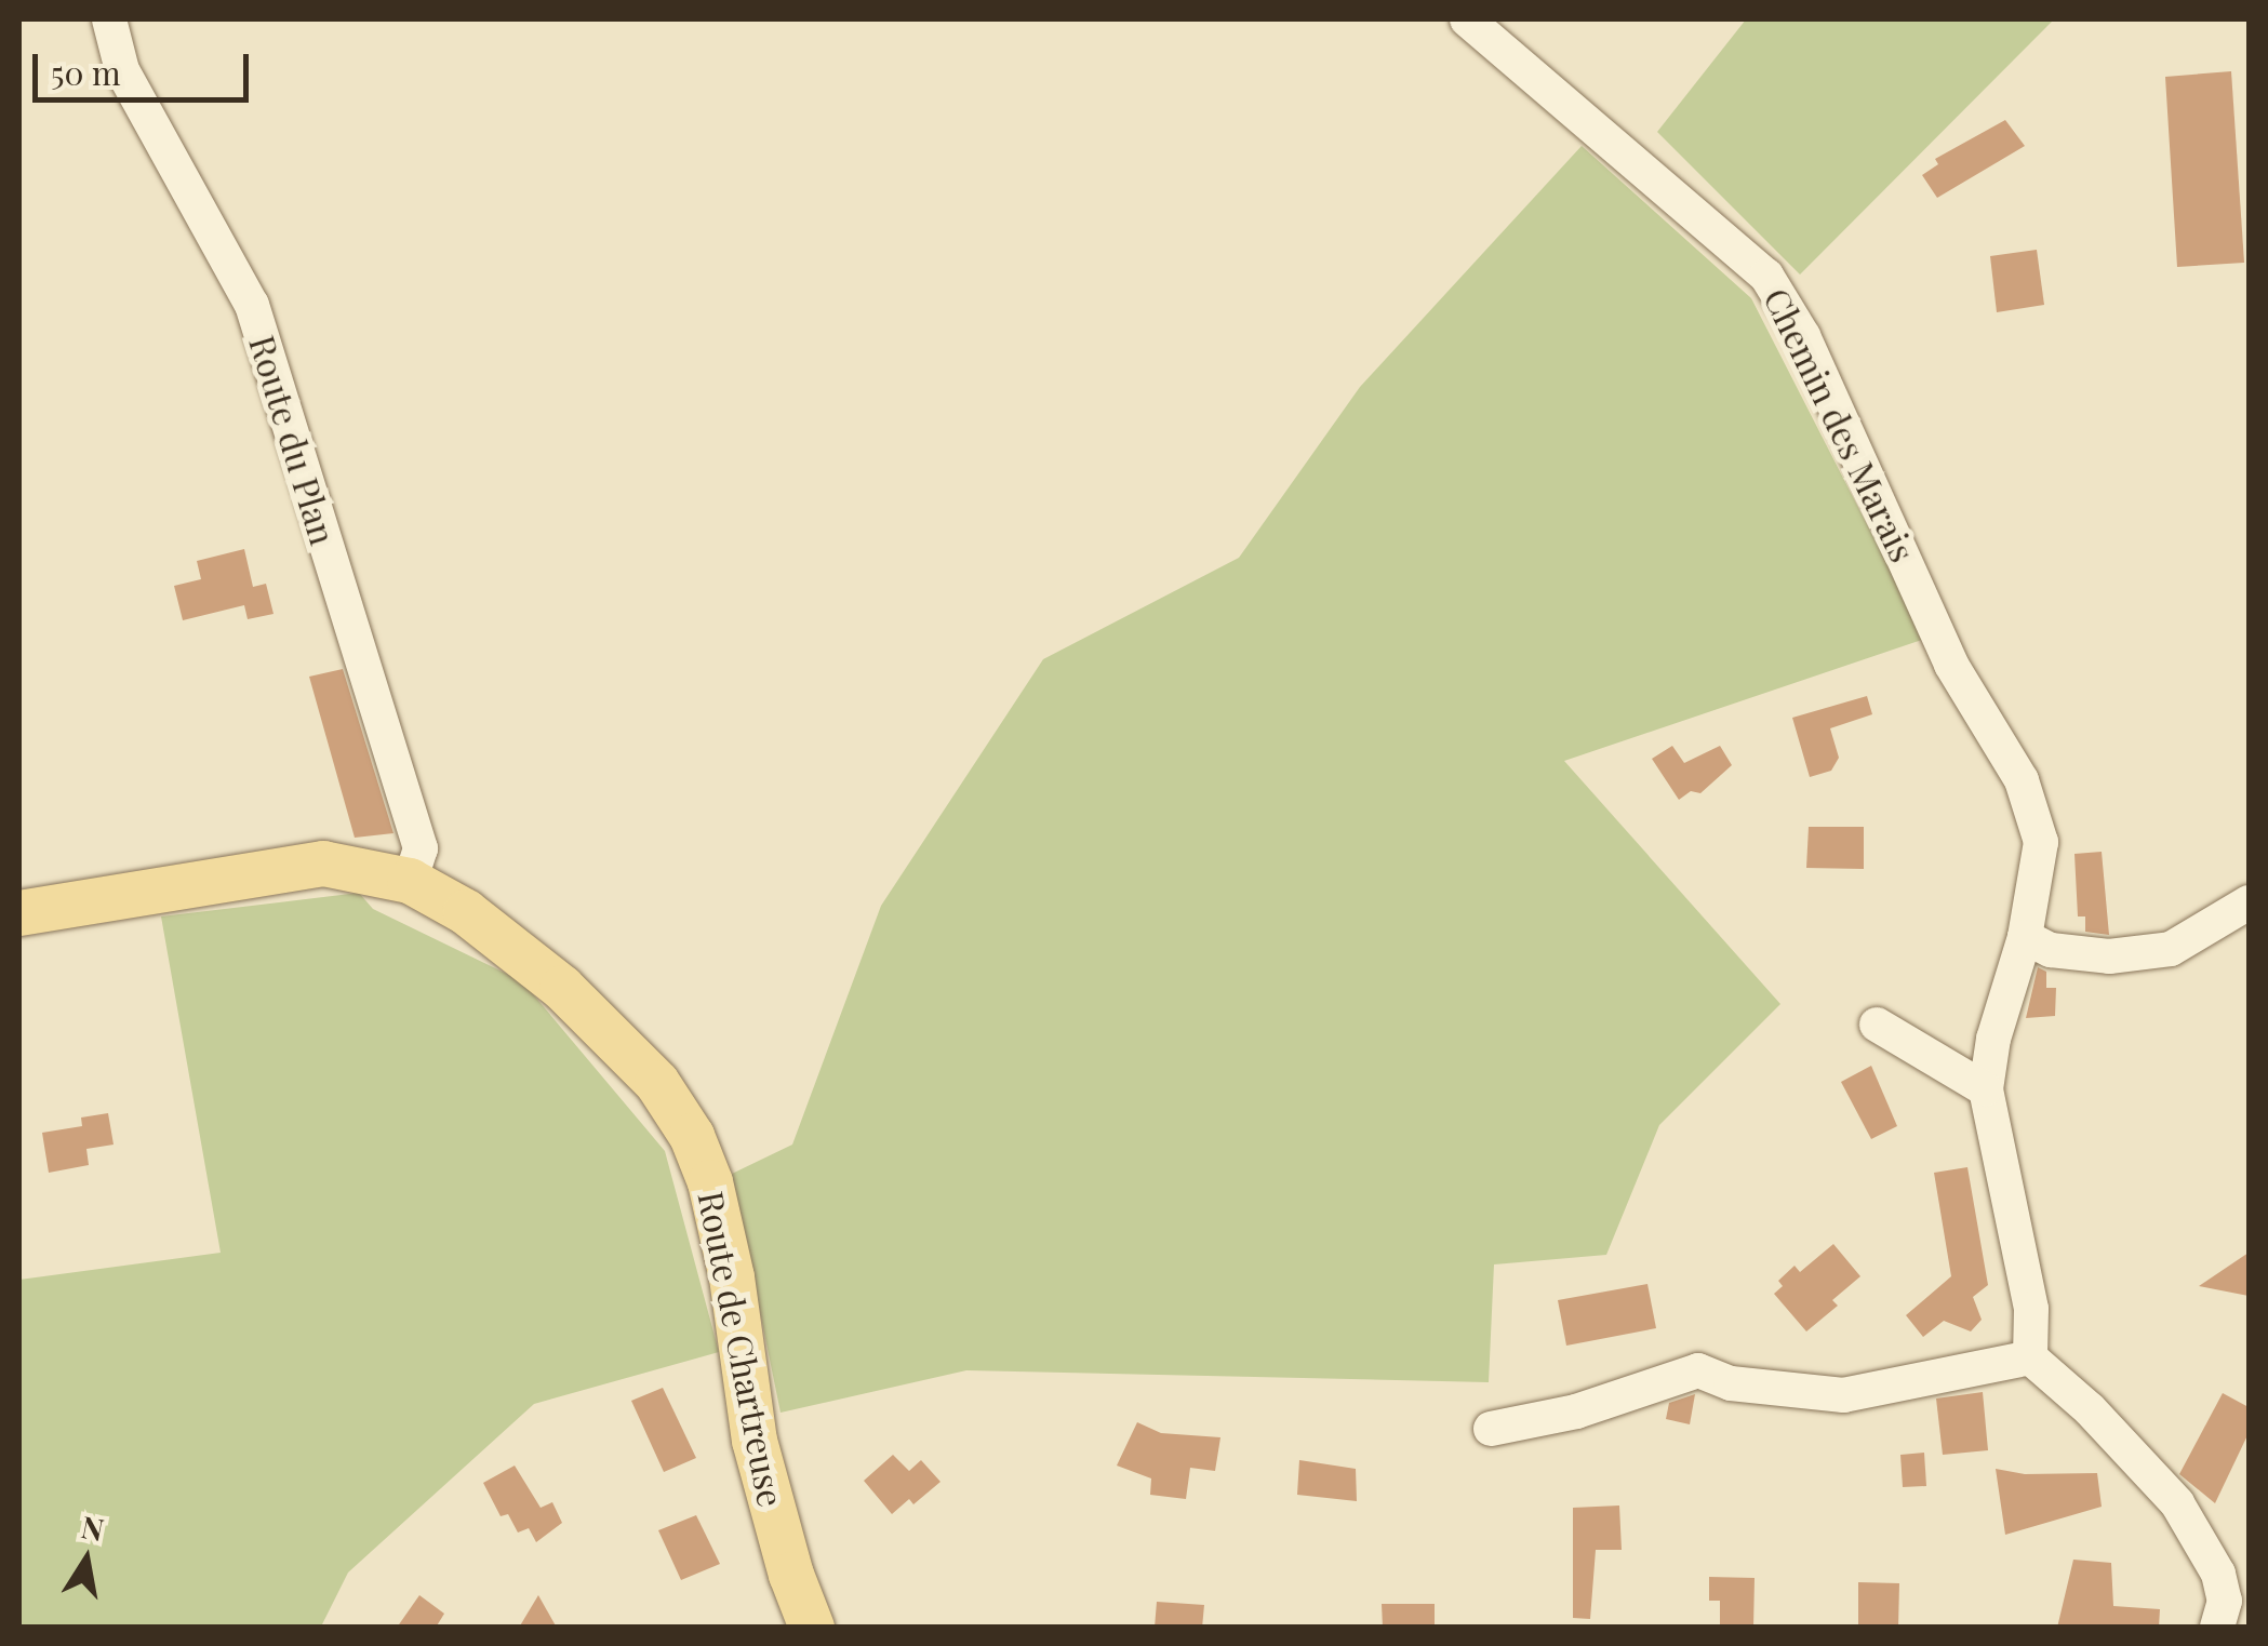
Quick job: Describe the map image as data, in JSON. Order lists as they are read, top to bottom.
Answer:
{
  "streets": {
    "main road": ["Route de Chartreuse"],
    "street": ["Chemin des Marais", "Route du Plan"]
  },
  "crossings": [
    ["Route du Plan", "Route de Chartreuse"]
  ],
  "scale_bar": "50 m",
  "north": "top"
}
